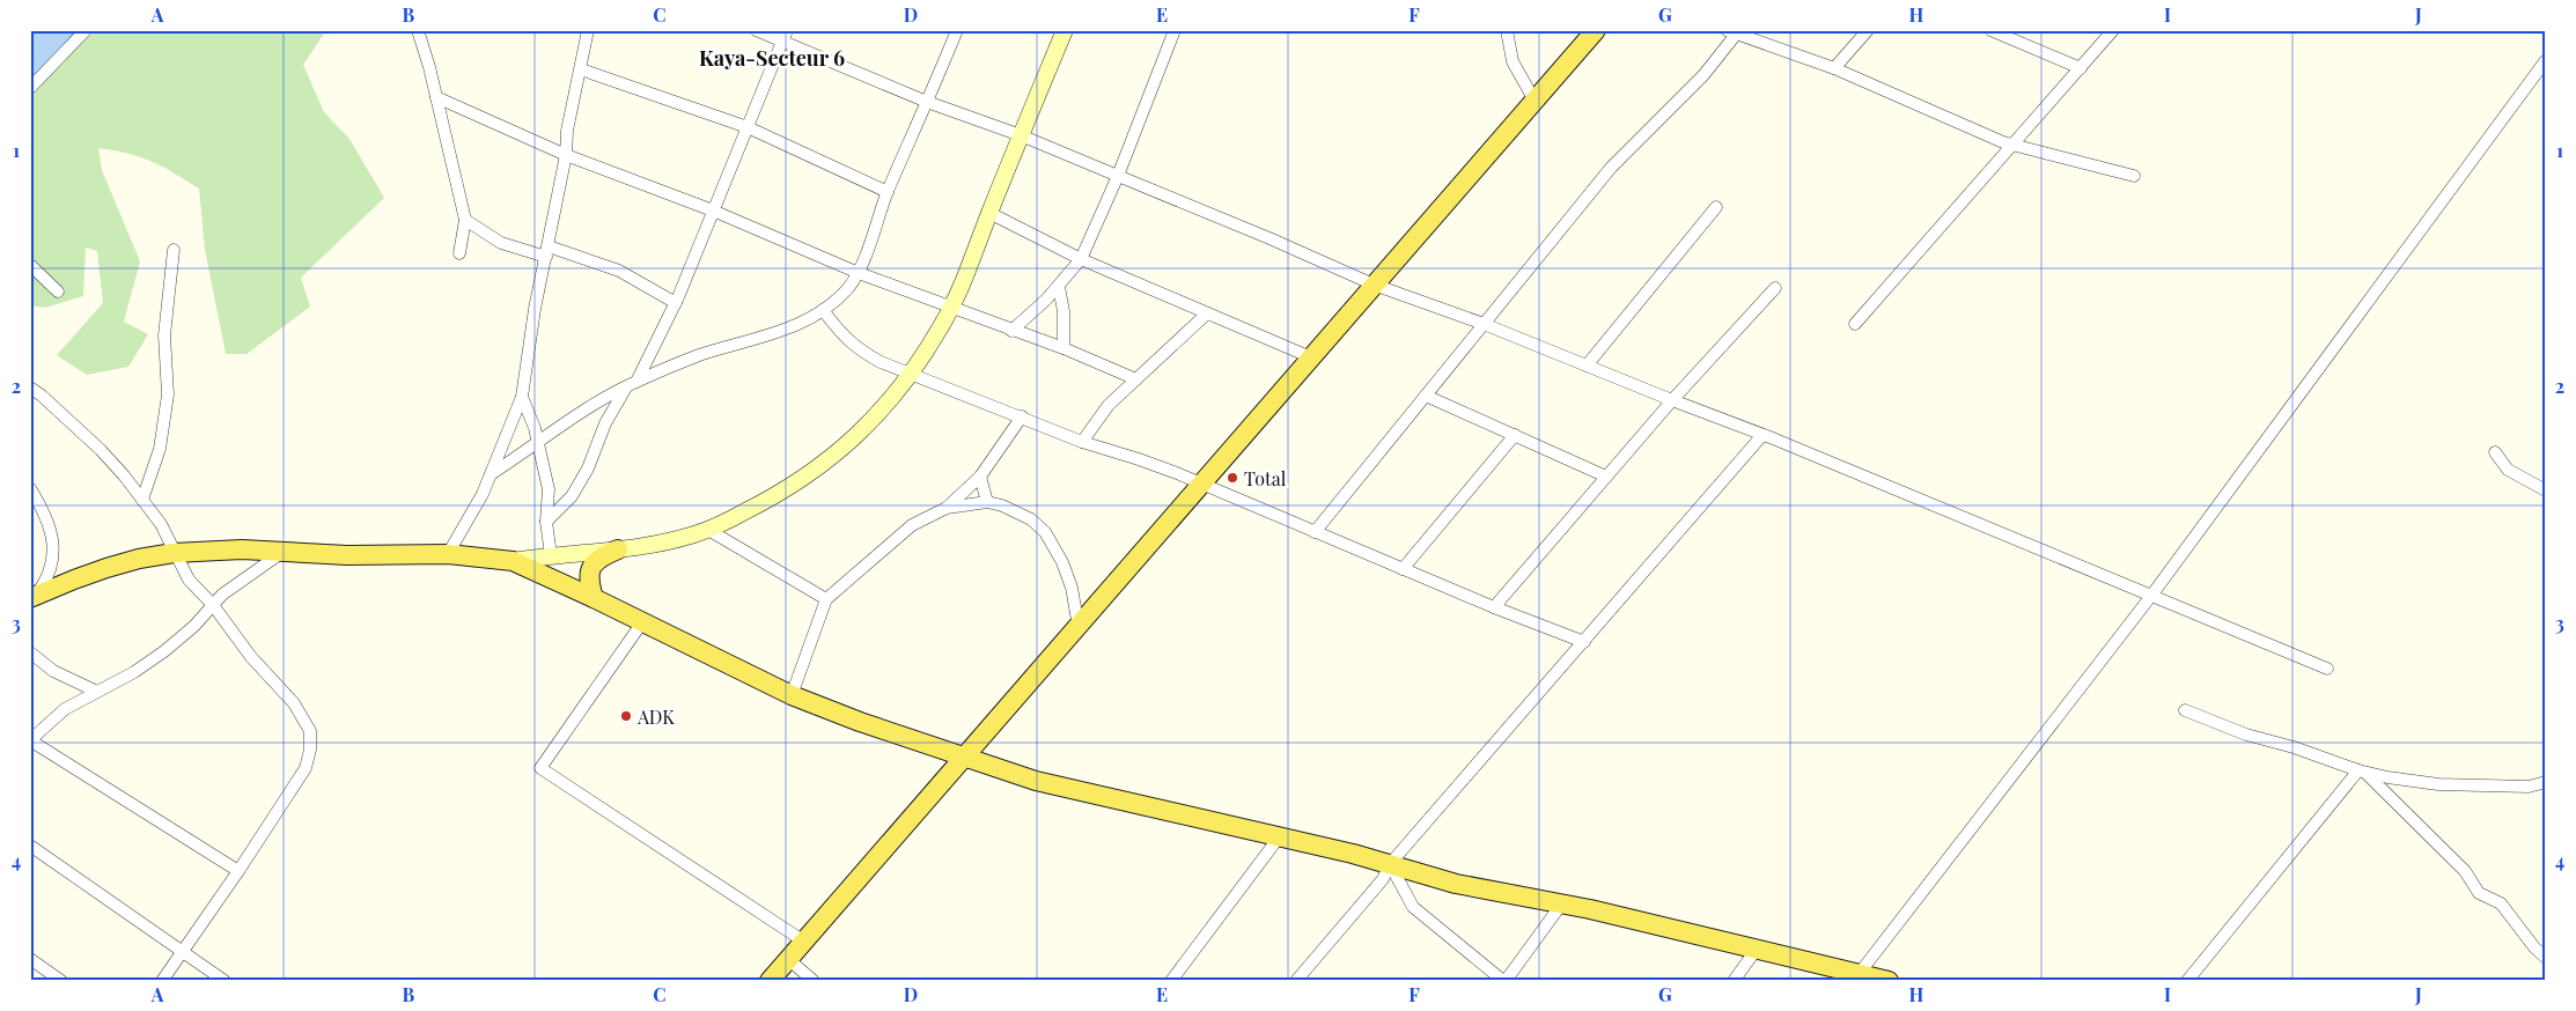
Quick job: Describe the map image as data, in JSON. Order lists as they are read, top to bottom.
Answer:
{
  "districts": ["Kaya-Secteur 6"],
  "places": ["Total", "ADK"],
  "grid": {
    "columns": [
      "A",
      "B",
      "C",
      "D",
      "E",
      "F",
      "G",
      "H",
      "I",
      "J"
    ],
    "rows": [
      "1",
      "2",
      "3",
      "4"
    ]
  }
}
